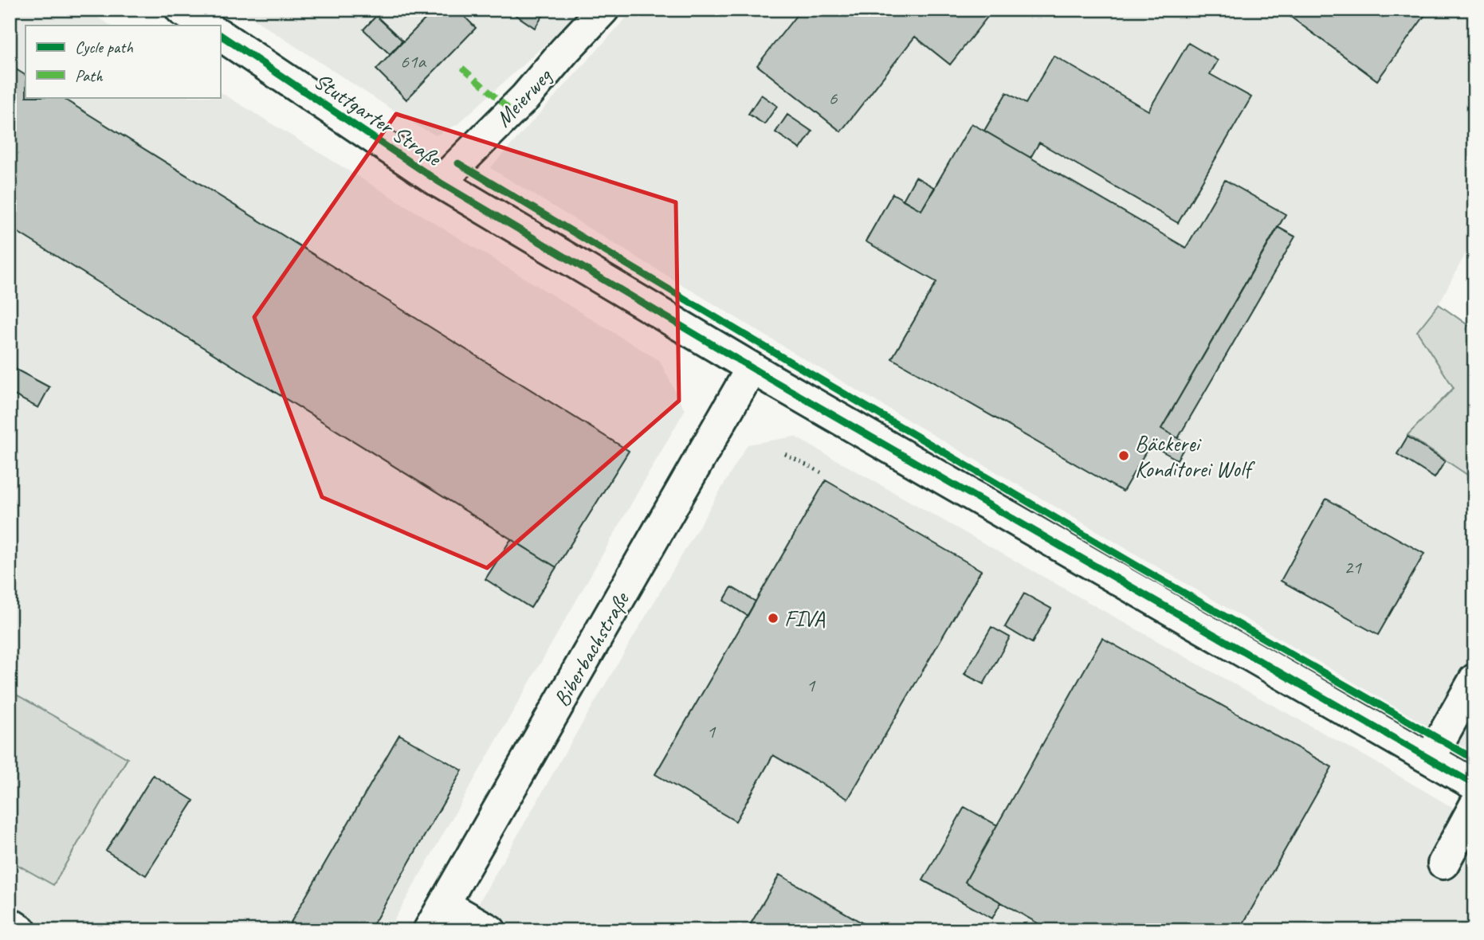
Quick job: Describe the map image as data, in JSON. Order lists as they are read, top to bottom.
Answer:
{
  "streets": {
    "main road": ["Meierweg", "Stuttgarter Straße", "Biberbachstraße"]
  },
  "crossings": [
    ["Meierweg", "Stuttgarter Straße"],
    ["Stuttgarter Straße", "Biberbachstraße"]
  ],
  "places": ["Bäckerei Konditorei Wolf", "FIVA"],
  "house_numbers": [
    "61a",
    "6",
    "21",
    "1",
    "1"
  ],
  "legend": ["Cycle path", "Path"]
}
